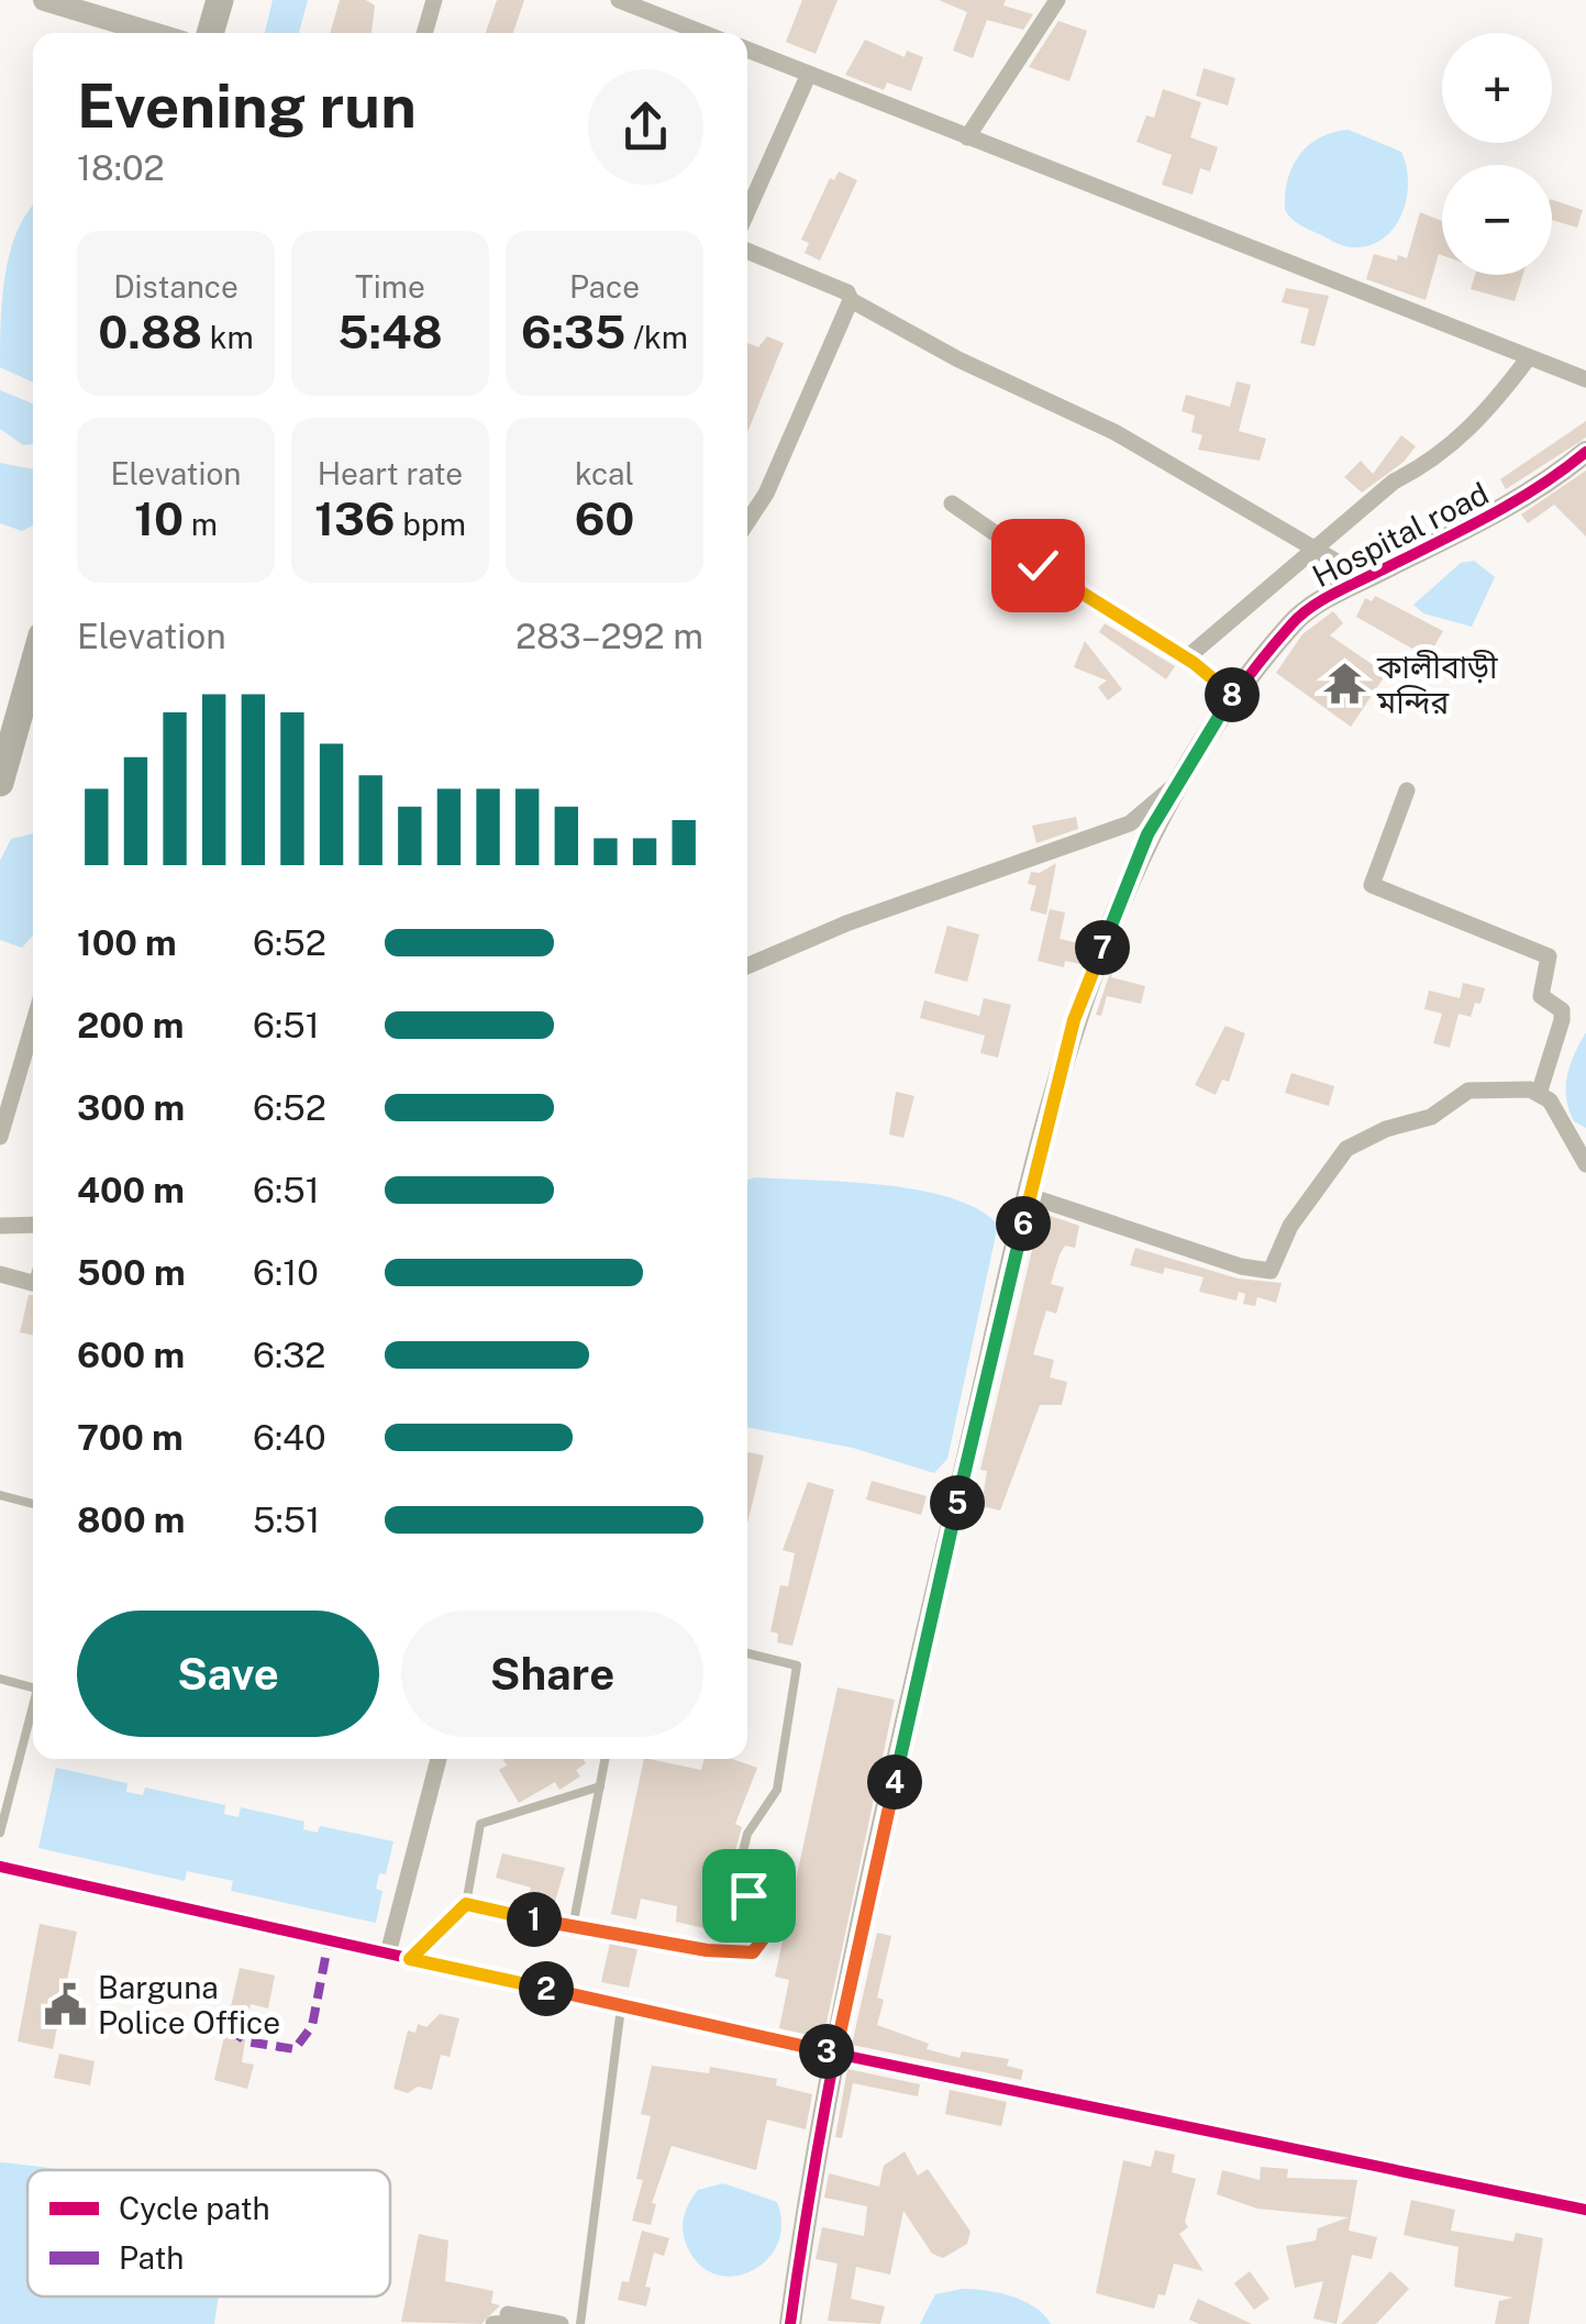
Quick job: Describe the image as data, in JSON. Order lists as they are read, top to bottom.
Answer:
{
  "streets": {
    "street": ["Hospital road"]
  },
  "places": {
    "temple": ["কালীবাড়ী মন্দির"],
    "public building": ["Barguna Police Office"]
  },
  "legend": ["Cycle path", "Path"],
  "page": {
    "map_buttons": ["+", "−"],
    "heading": ["Evening run", "18:02"],
    "stats": [
      ["Distance", "0.88 km"],
      ["Time", "5:48"],
      ["Pace", "6:35 /km"],
      ["Elevation", "10 m"],
      ["Heart rate", "136 bpm"],
      ["kcal", "60"]
    ],
    "chart": ["Elevation", "283–292 m"],
    "pins": [
      "8",
      "7",
      "6",
      "5",
      "4",
      "1",
      "2",
      "3"
    ],
    "list": [
      {
        "name": "100 m",
        "note": "6:52"
      },
      {
        "name": "200 m",
        "note": "6:51"
      },
      {
        "name": "300 m",
        "note": "6:52"
      },
      {
        "name": "400 m",
        "note": "6:51"
      },
      {
        "name": "500 m",
        "note": "6:10"
      },
      {
        "name": "600 m",
        "note": "6:32"
      },
      {
        "name": "700 m",
        "note": "6:40"
      },
      {
        "name": "800 m",
        "note": "5:51"
      }
    ],
    "buttons": ["Save", "Share"]
  }
}
